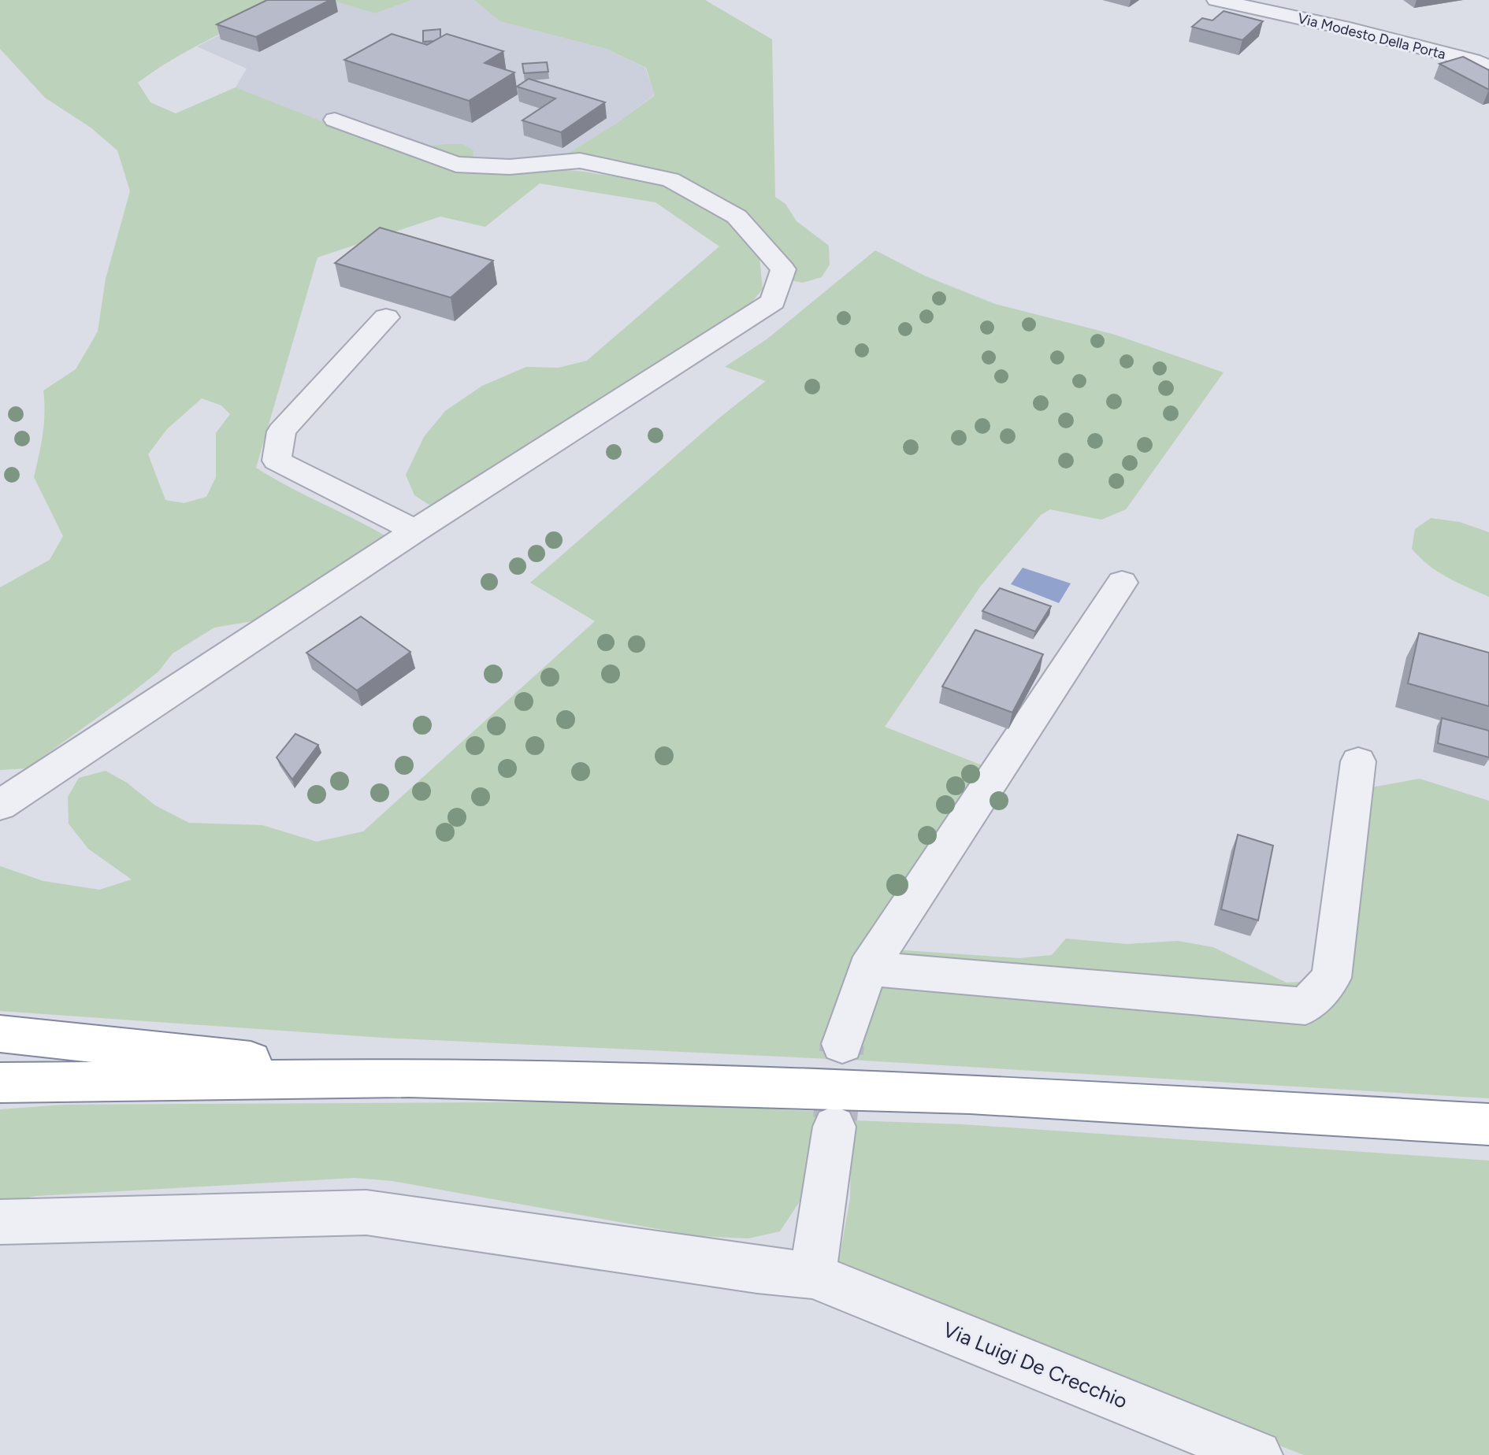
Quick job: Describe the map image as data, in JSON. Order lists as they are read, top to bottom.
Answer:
{
  "streets": {
    "street": ["Via Modesto Della Porta", "Via Luigi De Crecchio"]
  }
}
